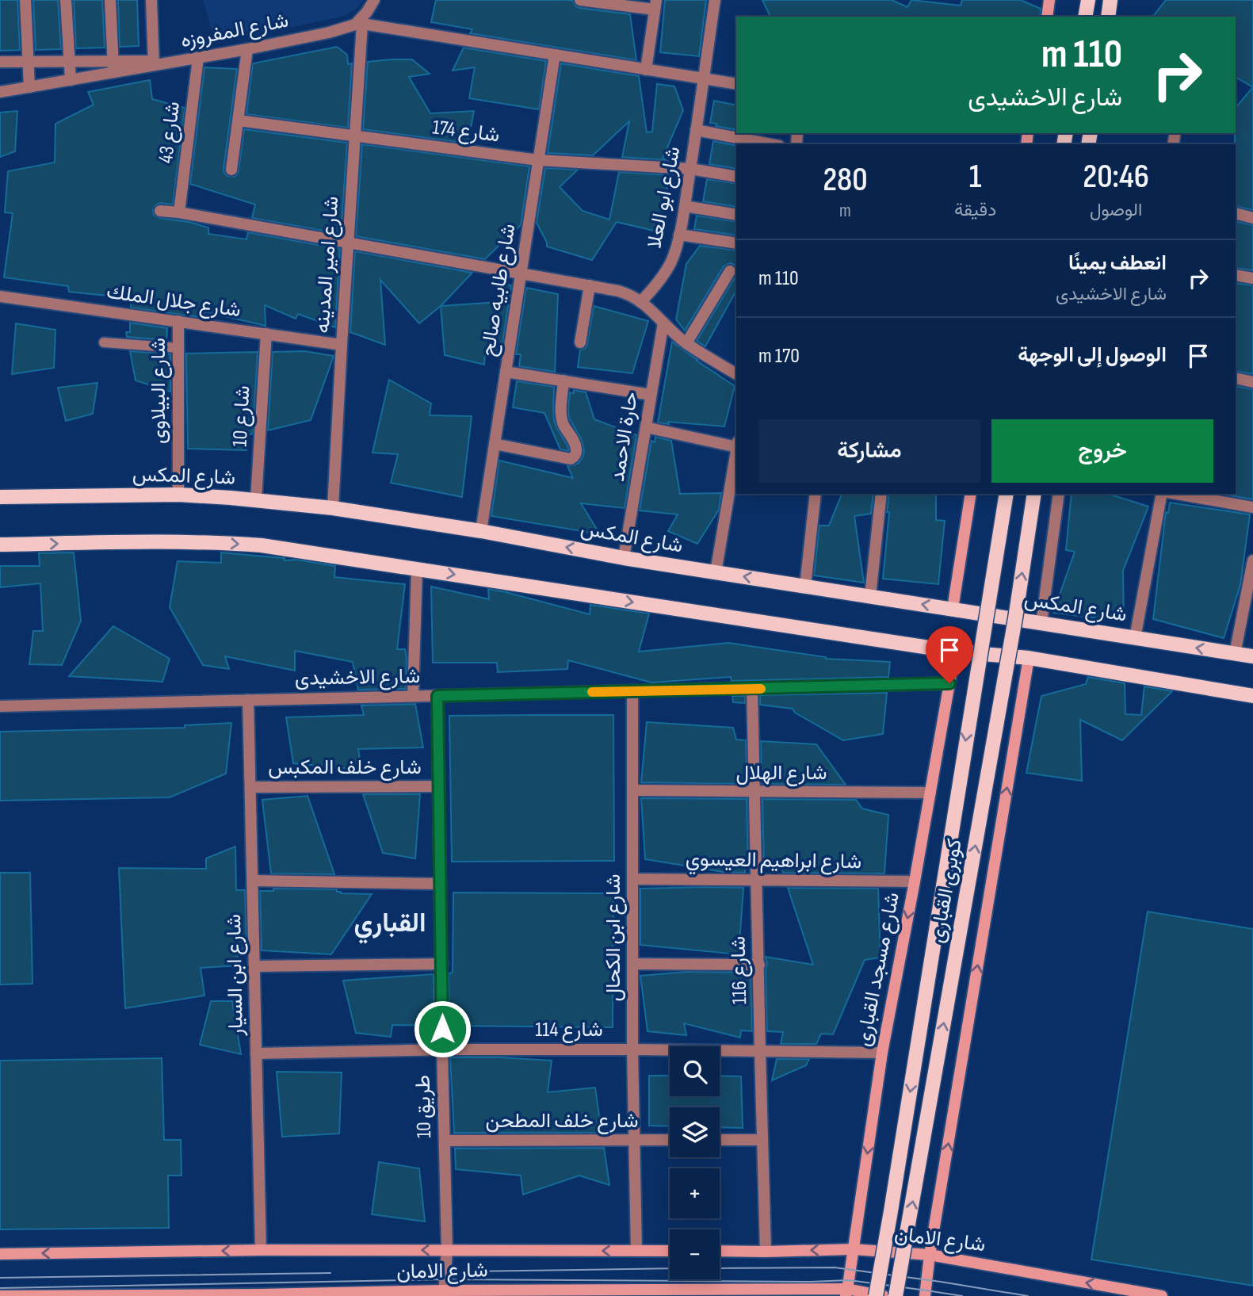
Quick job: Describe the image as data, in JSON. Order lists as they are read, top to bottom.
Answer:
{
  "streets": {
    "main road": ["شارع المكس", "كوبرى القبارى"],
    "street": [
      "شارع المفروزه",
      "شارع 174",
      "شارع 43",
      "شارع ابو العلا",
      "شارع امير المدينه",
      "شارع طابيه صالح",
      "شارع جلال الملك",
      "شارع البيلاوى",
      "شارع 10",
      "حارة الاحمد",
      "شارع الاخشيدى",
      "شارع خلف المكبس",
      "شارع الهلال",
      "شارع ابراهيم العيسوي",
      "شارع ابن الكحال",
      "شارع مسجد القبارى",
      "شارع 116",
      "شارع ابن السيار",
      "شارع 114",
      "طريق 10",
      "شارع خلف المطحن",
      "شارع الامان"
    ]
  },
  "crossings": [
    ["شارع المفروزه", "شارع 43"],
    ["شارع المفروزه", "شارع ابو العلا"],
    ["شارع المفروزه", "شارع امير المدينه"],
    ["شارع المفروزه", "شارع طابيه صالح"],
    ["شارع 174", "شارع ابو العلا"],
    ["شارع 174", "شارع امير المدينه"],
    ["شارع 174", "شارع طابيه صالح"],
    ["شارع امير المدينه", "شارع جلال الملك"],
    ["شارع امير المدينه", "شارع المكس"],
    ["شارع طابيه صالح", "شارع المكس"],
    ["شارع جلال الملك", "شارع البيلاوى"],
    ["شارع جلال الملك", "شارع 10"],
    ["شارع البيلاوى", "شارع المكس"],
    ["شارع 10", "شارع المكس"],
    ["حارة الاحمد", "شارع المكس"],
    ["شارع الاخشيدى", "شارع ابن الكحال"],
    ["شارع الاخشيدى", "شارع مسجد القبارى"],
    ["شارع الاخشيدى", "شارع 116"],
    ["شارع الاخشيدى", "شارع ابن السيار"],
    ["شارع الاخشيدى", "طريق 10"],
    ["شارع خلف المكبس", "شارع ابن السيار"],
    ["شارع خلف المكبس", "طريق 10"],
    ["شارع الهلال", "شارع ابن الكحال"],
    ["شارع الهلال", "شارع مسجد القبارى"],
    ["شارع الهلال", "شارع 116"],
    ["شارع ابراهيم العيسوي", "شارع ابن الكحال"],
    ["شارع ابراهيم العيسوي", "شارع مسجد القبارى"],
    ["شارع ابراهيم العيسوي", "شارع 116"],
    ["شارع ابن الكحال", "شارع 114"],
    ["شارع ابن الكحال", "شارع خلف المطحن"],
    ["شارع ابن الكحال", "شارع الامان"],
    ["شارع مسجد القبارى", "شارع 114"],
    ["شارع مسجد القبارى", "شارع الامان"],
    ["شارع 116", "شارع 114"],
    ["شارع 116", "شارع الامان"],
    ["شارع ابن السيار", "شارع 114"],
    ["شارع ابن السيار", "شارع الامان"],
    ["شارع 114", "طريق 10"],
    ["طريق 10", "شارع خلف المطحن"],
    ["طريق 10", "شارع الامان"]
  ],
  "districts": ["القباري"],
  "page": {
    "turn": ["110 m", "شارع الاخشيدى"],
    "eta": [
      "20:46",
      "الوصول",
      "1",
      "دقيقة",
      "280",
      "m"
    ],
    "list": [
      {
        "name": "انعطف يمينًا",
        "note": "شارع الاخشيدى",
        "value": "110 m"
      },
      {
        "name": "الوصول إلى الوجهة",
        "value": "170 m"
      }
    ],
    "buttons": ["خروج", "مشاركة"],
    "map_buttons": ["+", "−"]
  }
}
